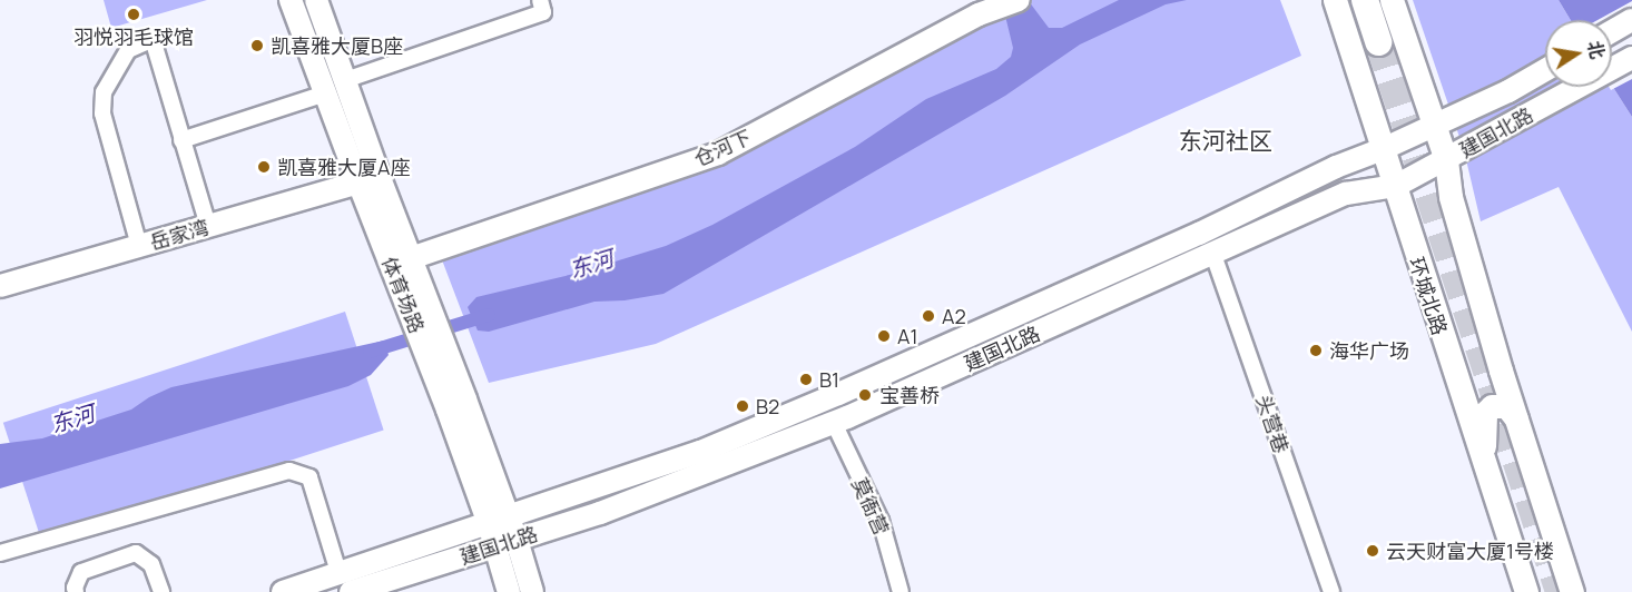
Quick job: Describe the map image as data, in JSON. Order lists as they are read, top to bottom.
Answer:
{
  "streets": {
    "main road": [
      "建国北路",
      "仓河下",
      "岳家湾",
      "体育场路",
      "环城北路"
    ],
    "street": ["头营巷", "莫衙营"]
  },
  "crossings": [
    ["建国北路", "体育场路"],
    ["建国北路", "环城北路"],
    ["建国北路", "头营巷"],
    ["建国北路", "莫衙营"],
    ["仓河下", "体育场路"],
    ["岳家湾", "体育场路"]
  ],
  "districts": ["东河社区"],
  "water": ["东河"],
  "places": [
    "羽悦羽毛球馆",
    "凯喜雅大厦B座",
    "凯喜雅大厦A座",
    "A2",
    "A1",
    "海华广场",
    "B1",
    "宝善桥",
    "B2",
    "云天财富大厦1号楼"
  ],
  "north": "right"
}
